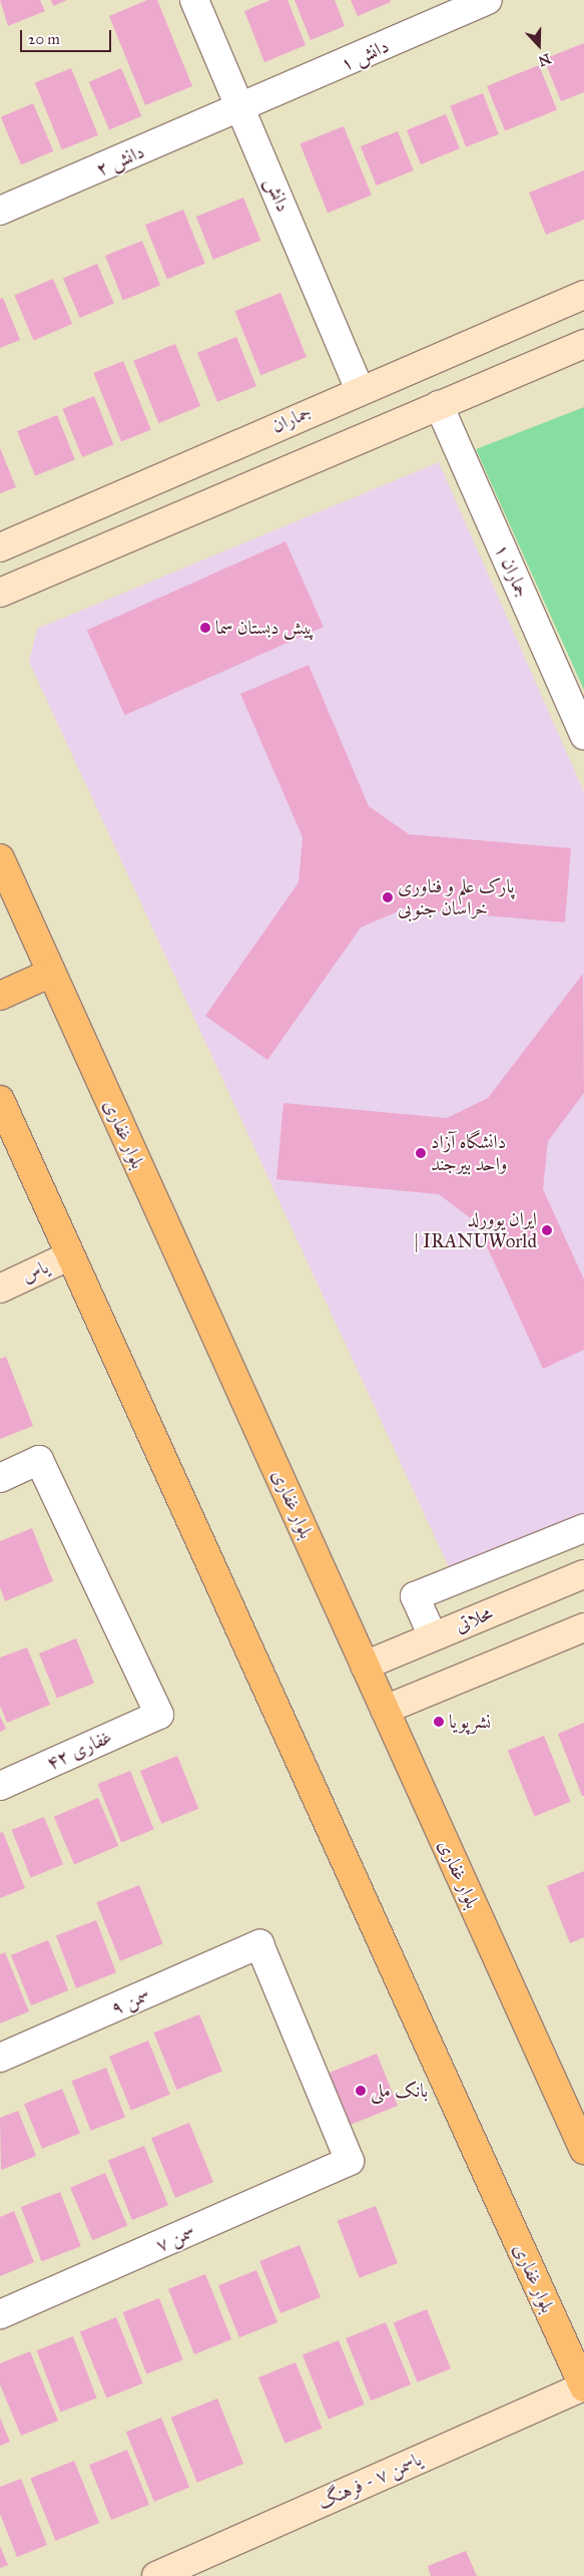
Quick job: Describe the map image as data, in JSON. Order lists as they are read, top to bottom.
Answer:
{
  "streets": {
    "main road": ["بلوار غفاری"],
    "street": [
      "دانش ۱",
      "دانش ۲",
      "دانش",
      "جماران",
      "جماران ۱",
      "یاس",
      "محلاتی",
      "غفاری ۴۲",
      "سمن ۹",
      "سمن ۷",
      "یاسمن ۷ - فرهنگ"
    ]
  },
  "crossings": [
    ["دانش ۱", "دانش ۲"],
    ["دانش ۱", "دانش"],
    ["دانش ۲", "دانش"],
    ["دانش", "جماران"],
    ["بلوار غفاری", "یاس"],
    ["بلوار غفاری", "محلاتی"],
    ["بلوار غفاری", "یاسمن ۷ - فرهنگ"],
    ["سمن ۹", "سمن ۷"]
  ],
  "places": [
    "پیش دبستان سما",
    "پارک علم و فناوری خراسان جنوبی",
    "دانشگاه آزاد واحد بیرجند",
    "ایران یوورلد | IRANUWorld",
    "نشرپویا",
    "بانک ملی"
  ],
  "scale_bar": "20 m",
  "north": "bottom"
}
